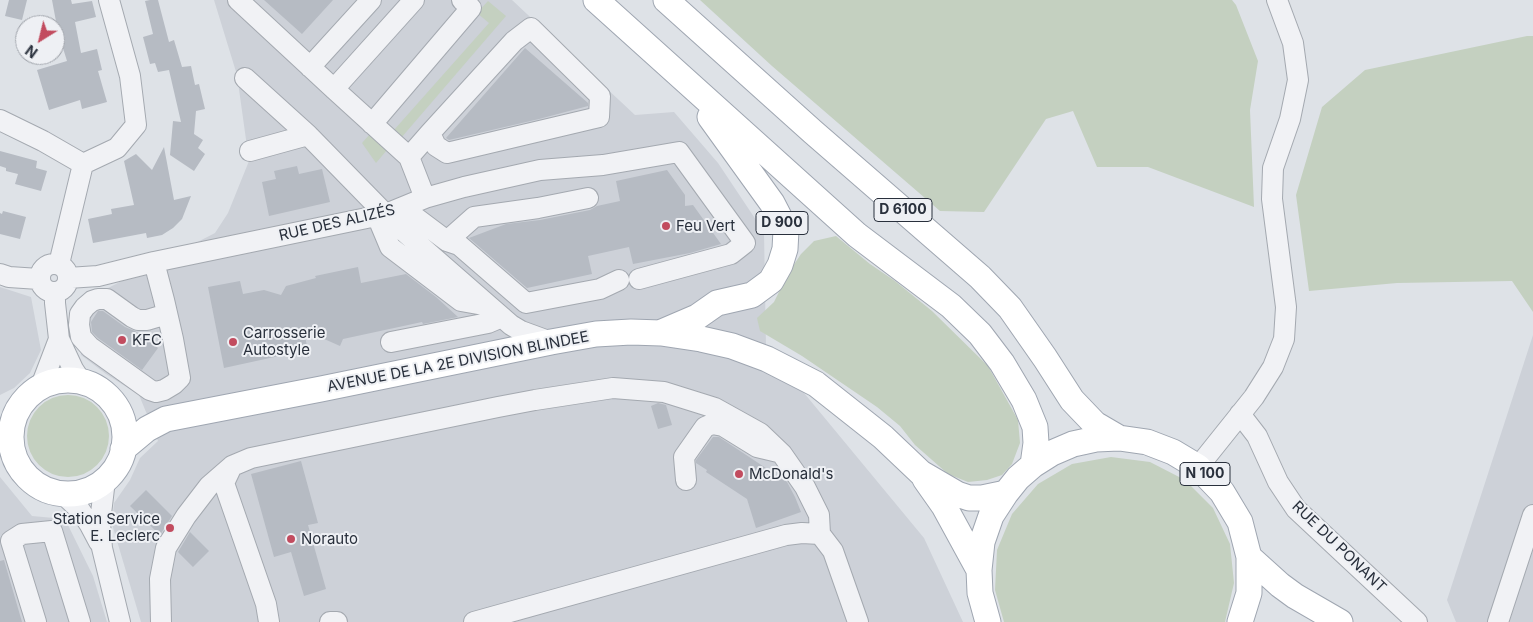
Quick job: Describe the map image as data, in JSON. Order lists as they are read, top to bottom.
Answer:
{
  "streets": {
    "main road": [
      "D 6100",
      "D 900",
      "AVENUE DE LA 2E DIVISION BLINDEE",
      "N 100"
    ],
    "street": ["RUE DES ALIZÉS", "RUE DU PONANT"]
  },
  "crossings": [
    ["D 6100", "D 900"],
    ["D 6100", "N 100"],
    ["D 900", "AVENUE DE LA 2E DIVISION BLINDEE"],
    ["AVENUE DE LA 2E DIVISION BLINDEE", "N 100"]
  ],
  "places": [
    "Feu Vert",
    "KFC",
    "Carrosserie Autostyle",
    "McDonald's",
    "Station Service E. Leclerc",
    "Norauto"
  ],
  "north": "bottom left"
}
